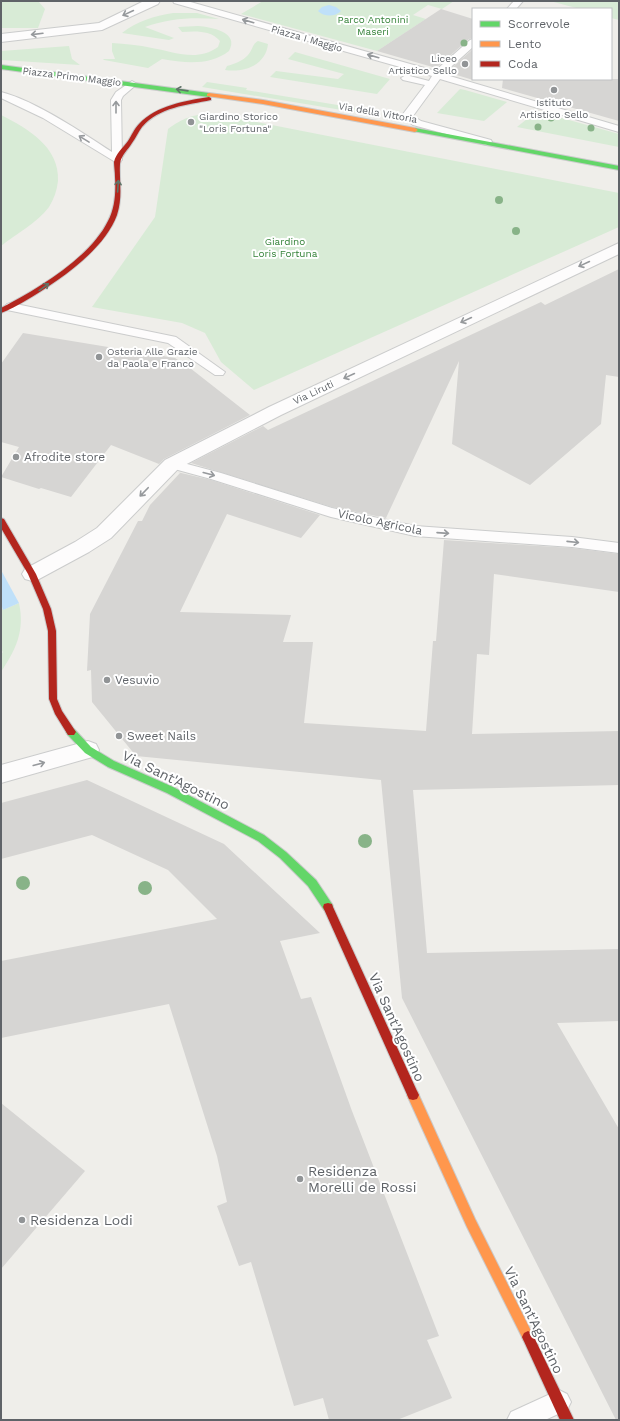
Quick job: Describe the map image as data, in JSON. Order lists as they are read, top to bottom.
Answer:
{
  "streets": {
    "street": [
      "Piazza Primo Maggio",
      "Via della Vittoria",
      "Via Liruti",
      "Via Sant'Agostino"
    ],
    "lane": ["Piazza I Maggio", "Vicolo Agricola"]
  },
  "crossings": [
    ["Piazza Primo Maggio", "Via della Vittoria"],
    ["Via Liruti", "Vicolo Agricola"],
    ["Via Liruti", "Via Sant'Agostino"]
  ],
  "one_way": [
    "Piazza I Maggio",
    "Piazza Primo Maggio",
    "Via Liruti",
    "Vicolo Agricola"
  ],
  "parks": ["Parco Antonini Maseri", "Giardino Loris Fortuna"],
  "places": [
    "Liceo Artistico Sello",
    "Istituto Artistico Sello",
    "Giardino Storico \"Loris Fortuna\"",
    "Osteria Alle Grazie da Paola e Franco",
    "Afrodite store",
    "Vesuvio",
    "Sweet Nails",
    "Residenza Morelli de Rossi",
    "Residenza Lodi"
  ],
  "legend": ["Scorrevole", "Lento", "Coda"]
}
